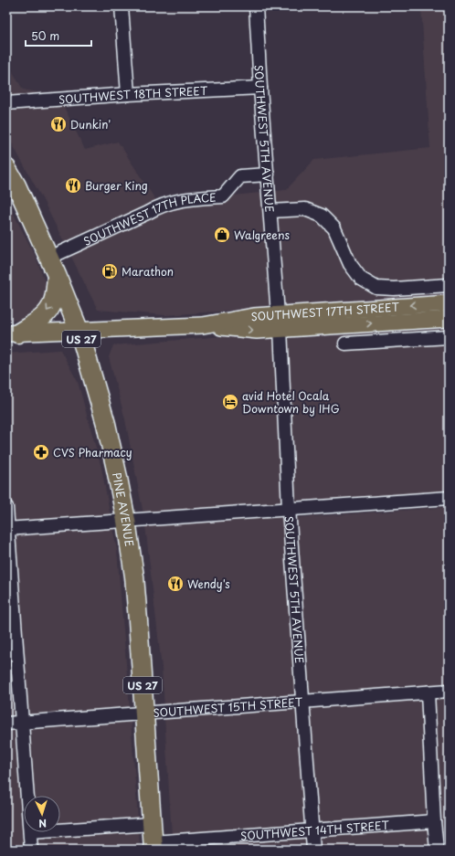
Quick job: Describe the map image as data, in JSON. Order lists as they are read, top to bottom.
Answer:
{
  "streets": {
    "highway": ["US 27", "PINE AVENUE"],
    "main road": ["SOUTHWEST 17TH STREET"],
    "street": [
      "SOUTHWEST 18TH STREET",
      "SOUTHWEST 5TH AVENUE",
      "SOUTHWEST 17TH PLACE",
      "SOUTHWEST 15TH STREET",
      "SOUTHWEST 14TH STREET"
    ]
  },
  "crossings": [
    ["SOUTHWEST 18TH STREET", "SOUTHWEST 5TH AVENUE"],
    ["SOUTHWEST 5TH AVENUE", "SOUTHWEST 17TH PLACE"],
    ["SOUTHWEST 5TH AVENUE", "SOUTHWEST 17TH STREET"],
    ["SOUTHWEST 5TH AVENUE", "SOUTHWEST 15TH STREET"],
    ["SOUTHWEST 5TH AVENUE", "SOUTHWEST 14TH STREET"],
    ["SOUTHWEST 17TH PLACE", "PINE AVENUE"],
    ["SOUTHWEST 17TH STREET", "PINE AVENUE"],
    ["PINE AVENUE", "SOUTHWEST 15TH STREET"],
    ["PINE AVENUE", "SOUTHWEST 14TH STREET"]
  ],
  "places": {
    "restaurant": ["Dunkin'", "Burger King", "Wendy's"],
    "shop": ["Walgreens"],
    "fuel station": ["Marathon"],
    "hotel": ["avid Hotel Ocala Downtown by IHG"],
    "pharmacy": ["CVS Pharmacy"]
  },
  "scale_bar": "50 m",
  "north": "bottom"
}
